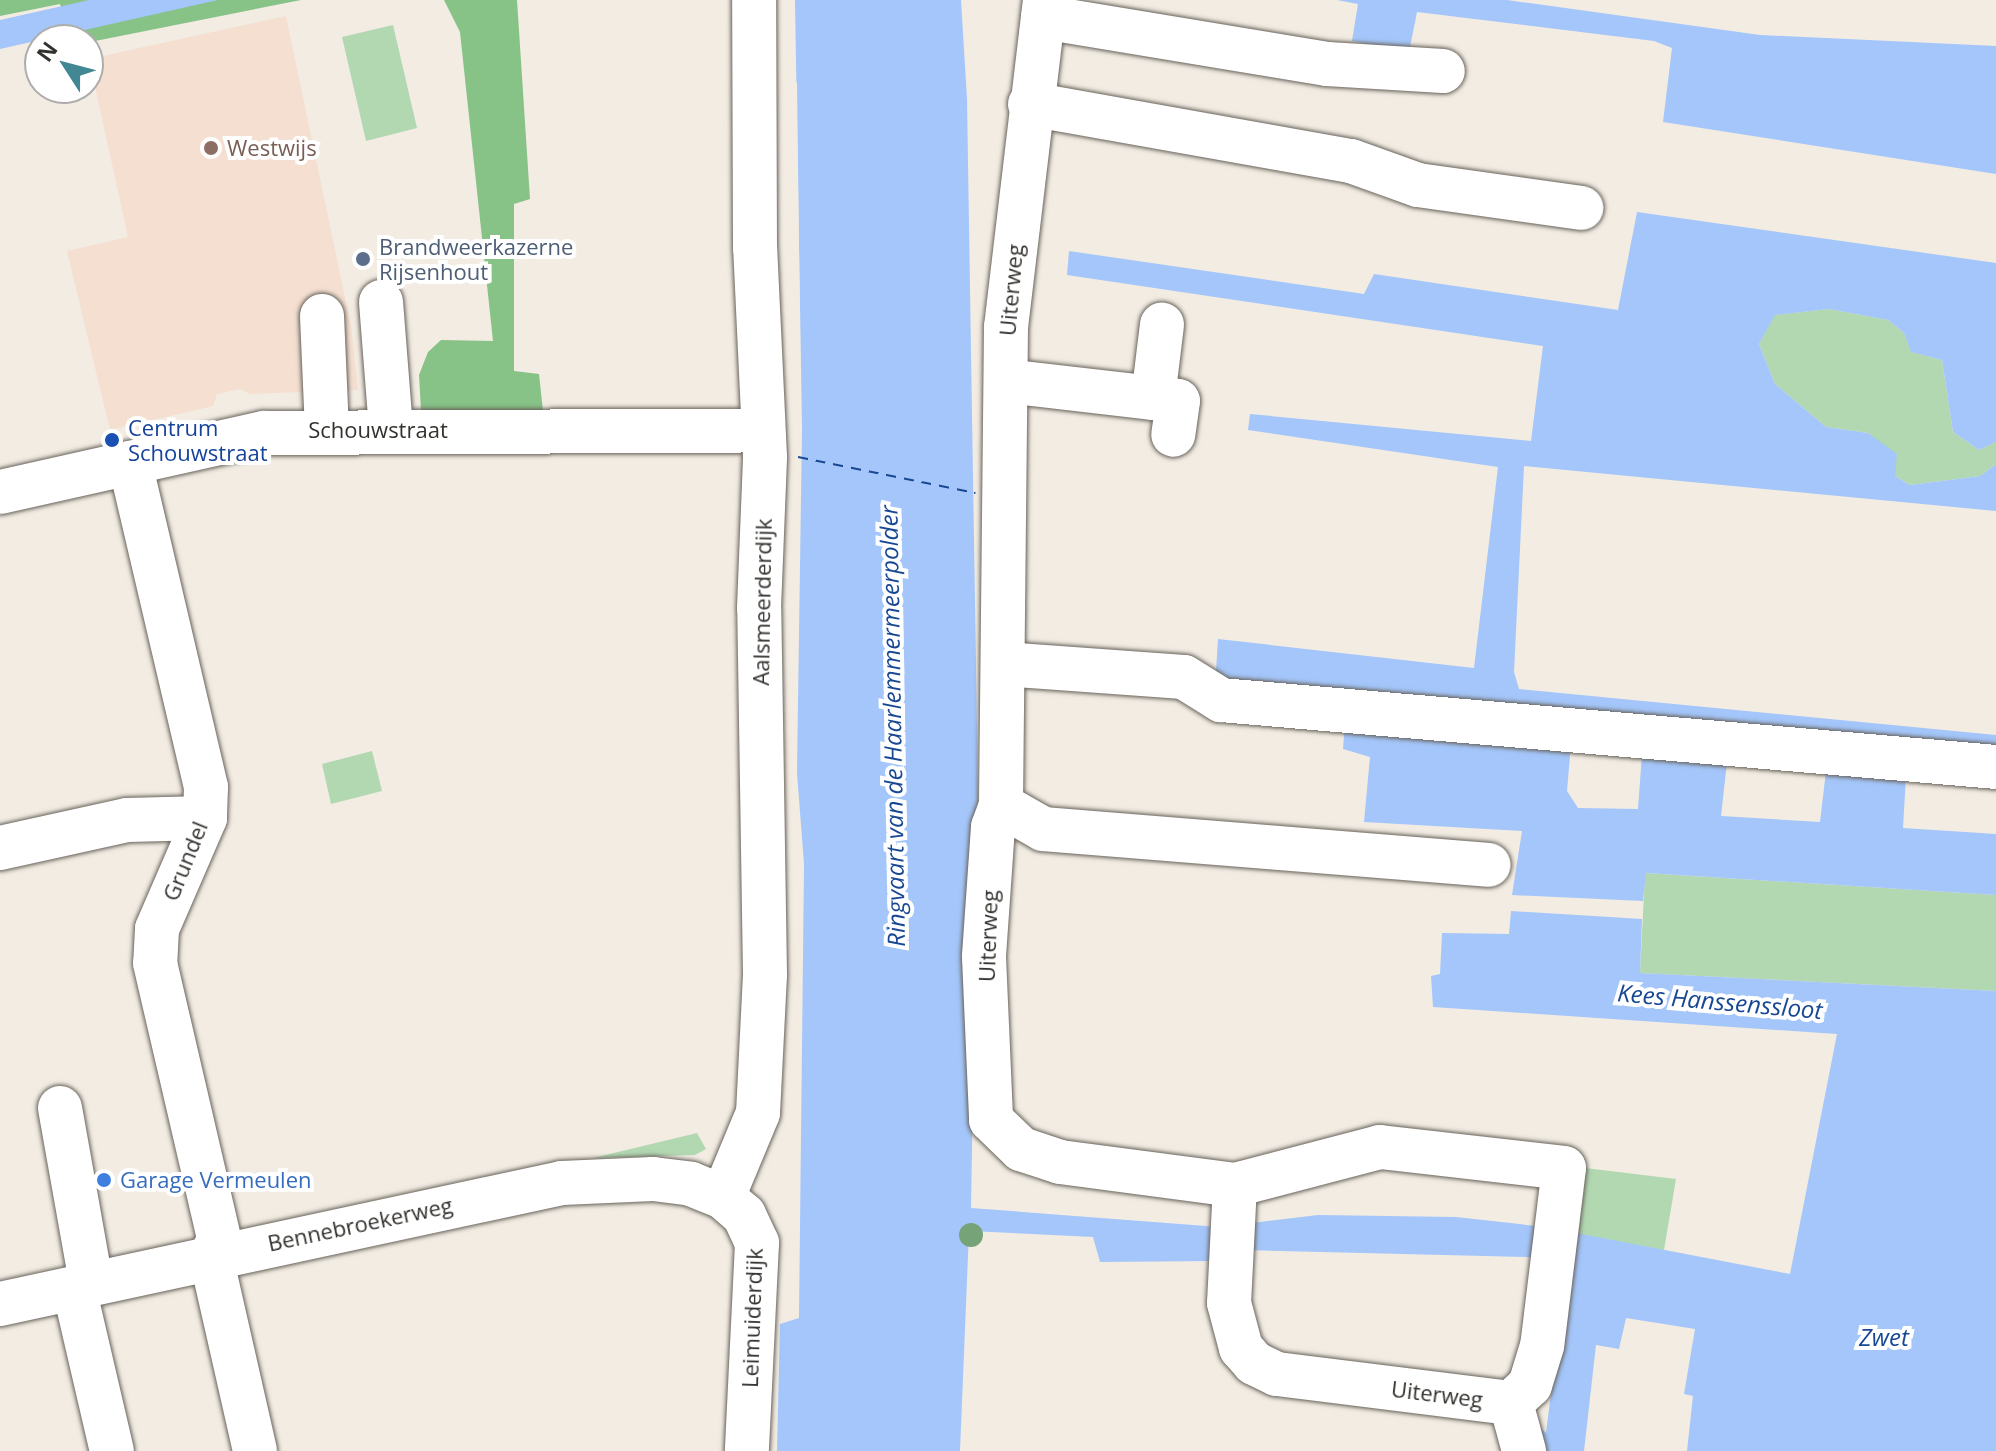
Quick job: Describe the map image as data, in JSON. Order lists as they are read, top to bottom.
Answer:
{
  "streets": {
    "street": [
      "Uiterweg",
      "Schouwstraat",
      "Aalsmeerderdijk",
      "Grundel",
      "Bennebroekerweg",
      "Leimuiderdijk"
    ]
  },
  "crossings": [
    ["Schouwstraat", "Aalsmeerderdijk"],
    ["Schouwstraat", "Grundel"],
    ["Aalsmeerderdijk", "Bennebroekerweg"],
    ["Aalsmeerderdijk", "Leimuiderdijk"],
    ["Grundel", "Bennebroekerweg"],
    ["Bennebroekerweg", "Leimuiderdijk"]
  ],
  "water": ["Ringvaart van de Haarlemmermeerpolder", "Kees Hanssenssloot", "Zwet"],
  "places": [
    "Westwijs",
    "Brandweerkazerne Rijsenhout",
    "Centrum Schouwstraat",
    "Garage Vermeulen"
  ],
  "north": "top left"
}
